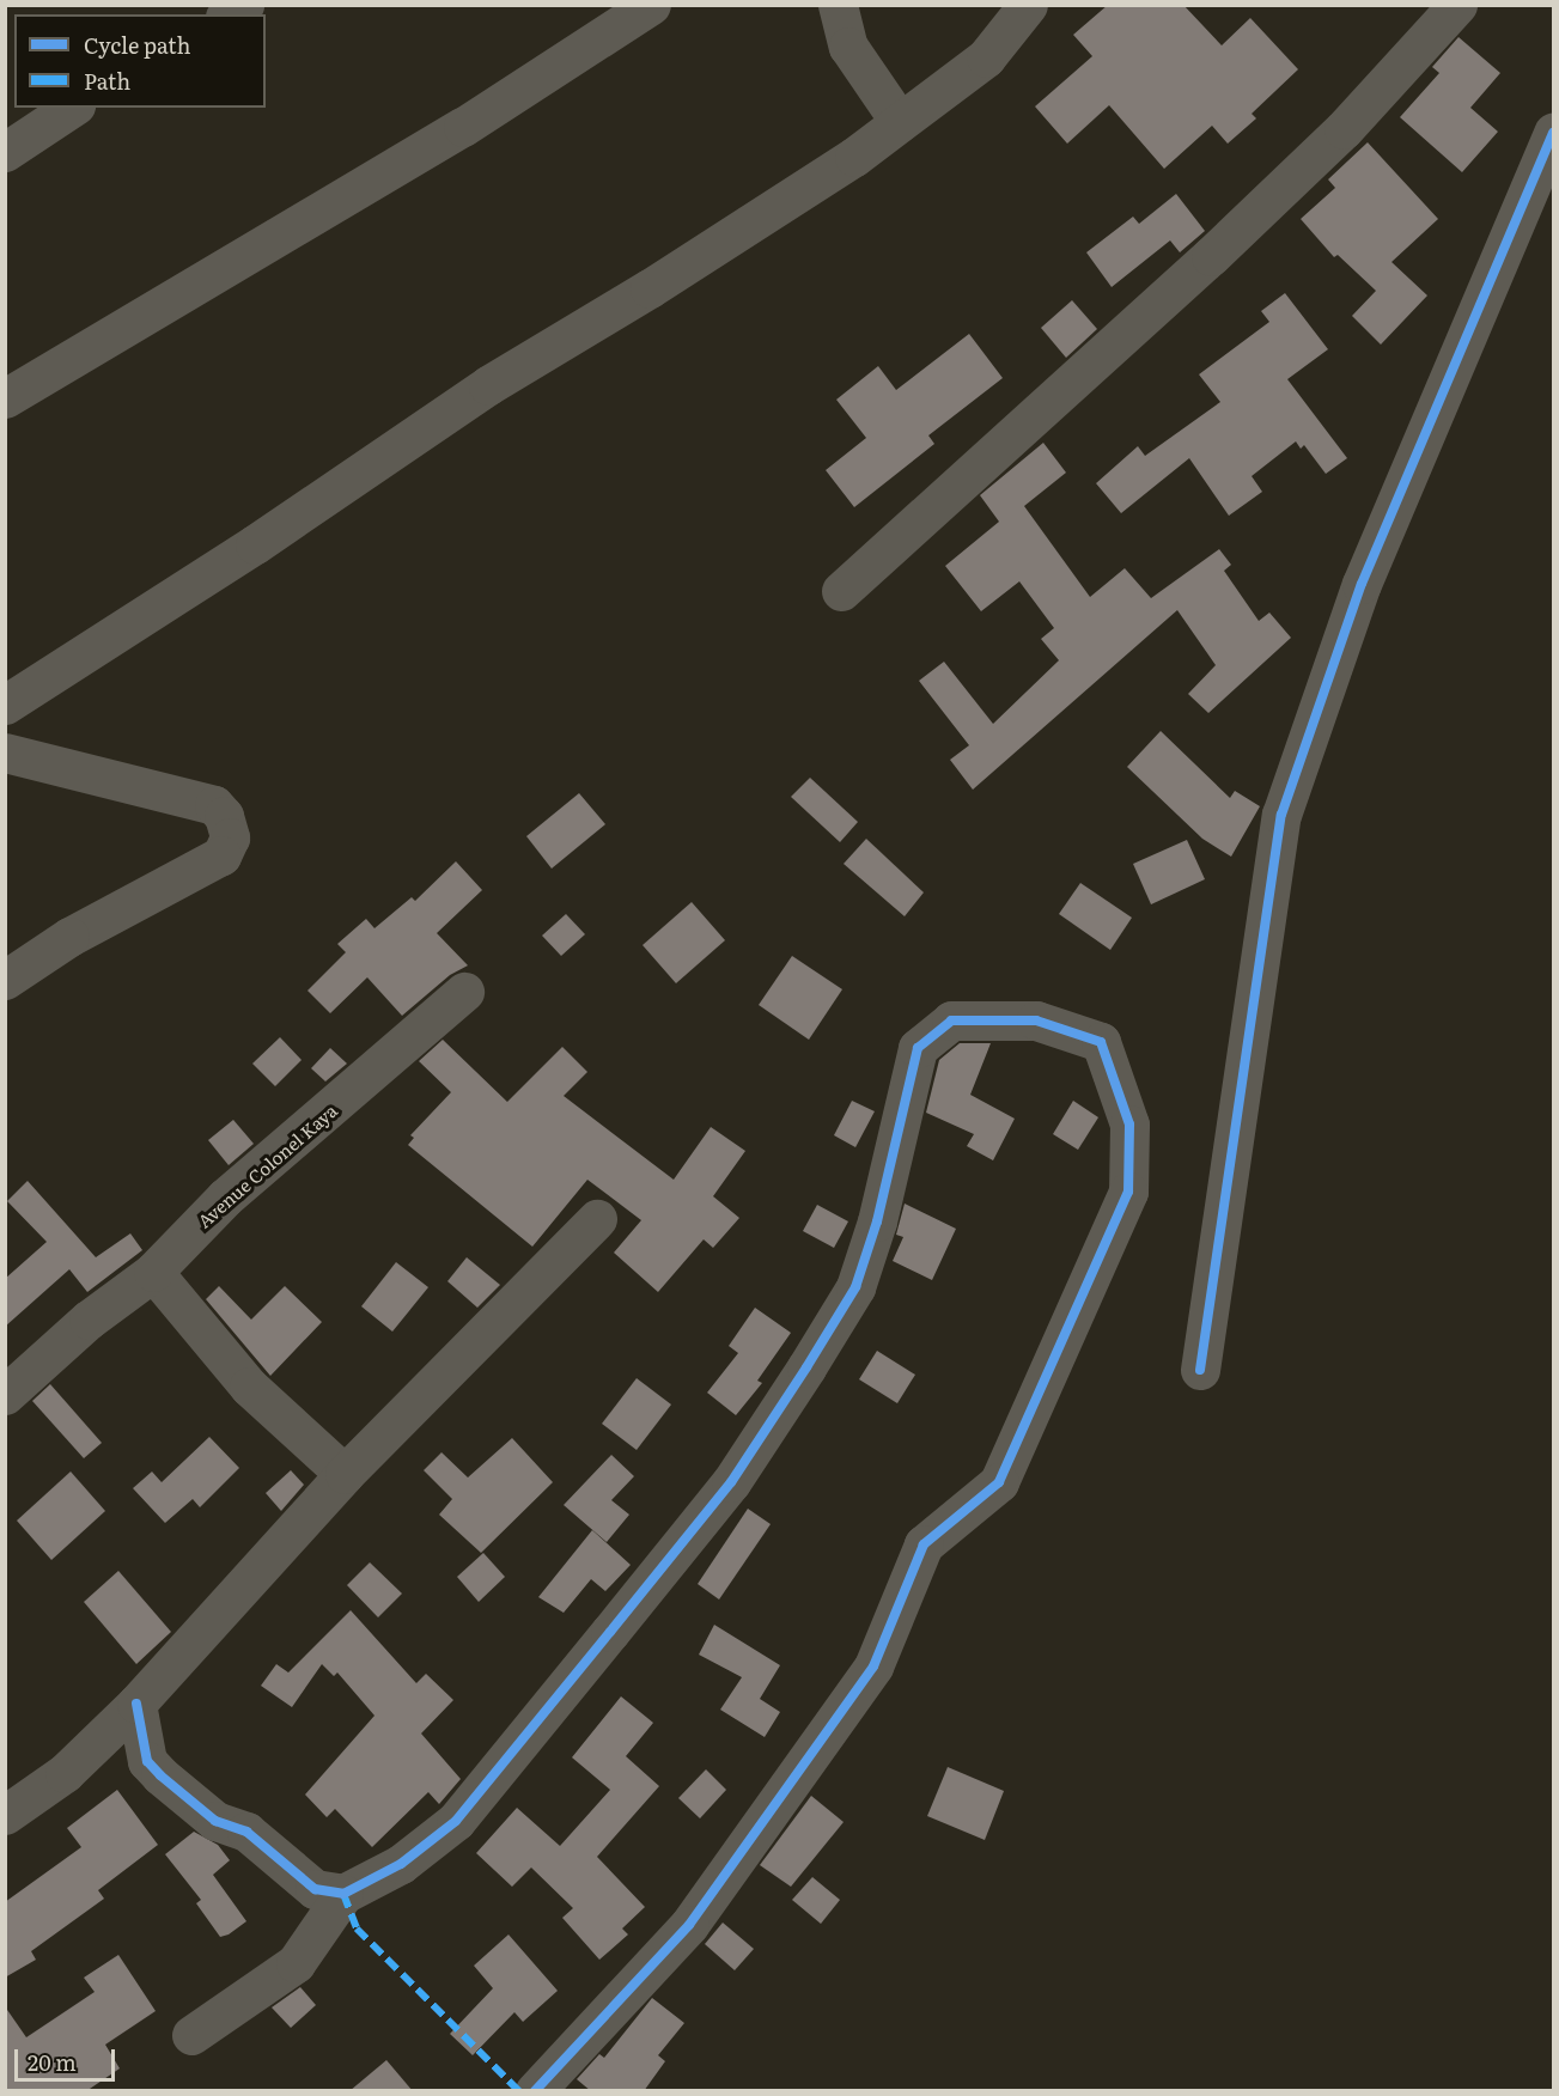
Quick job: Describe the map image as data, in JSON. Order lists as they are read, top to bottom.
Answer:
{
  "streets": {
    "street": ["Avenue Colonel Kaya"]
  },
  "legend": ["Cycle path", "Path"],
  "scale_bar": "20 m"
}
